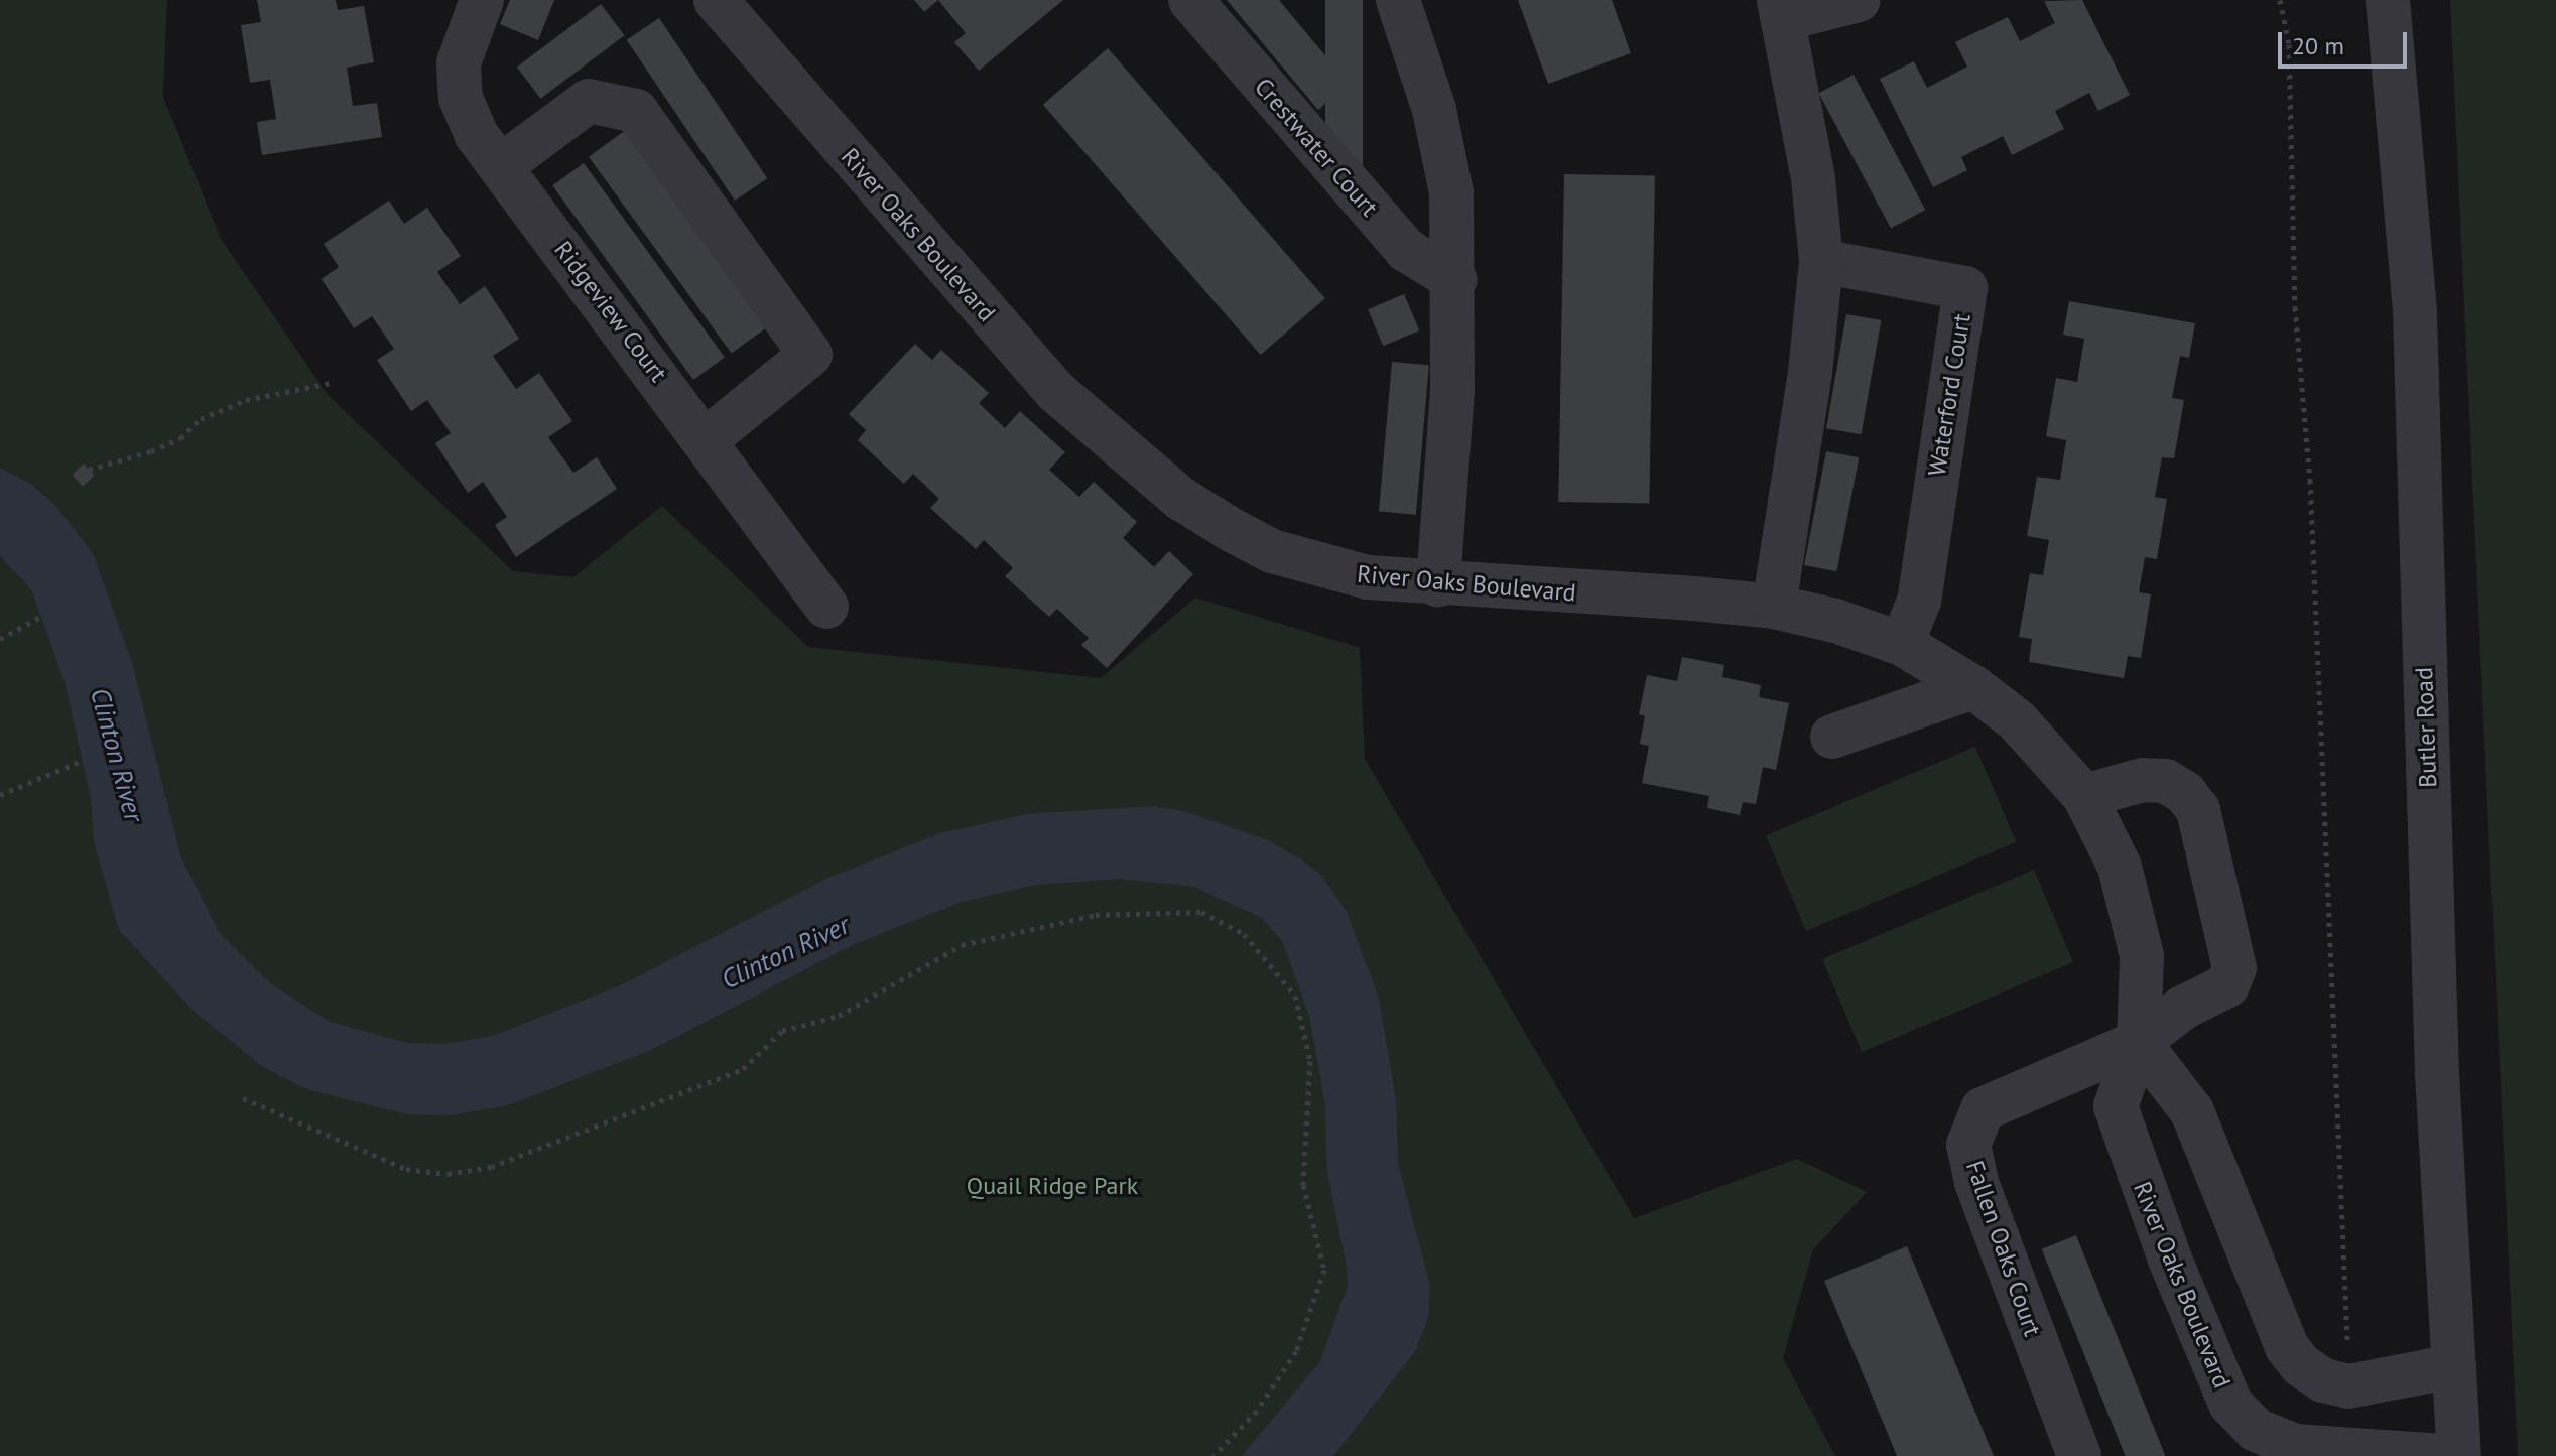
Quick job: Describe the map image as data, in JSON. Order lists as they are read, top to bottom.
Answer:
{
  "streets": {
    "street": [
      "Crestwater Court",
      "River Oaks Boulevard",
      "Ridgeview Court",
      "Waterford Court",
      "Butler Road",
      "Fallen Oaks Court"
    ]
  },
  "crossings": [
    ["River Oaks Boulevard", "Waterford Court"],
    ["River Oaks Boulevard", "Fallen Oaks Court"]
  ],
  "water": ["Clinton River"],
  "parks": ["Quail Ridge Park"],
  "scale_bar": "20 m"
}
